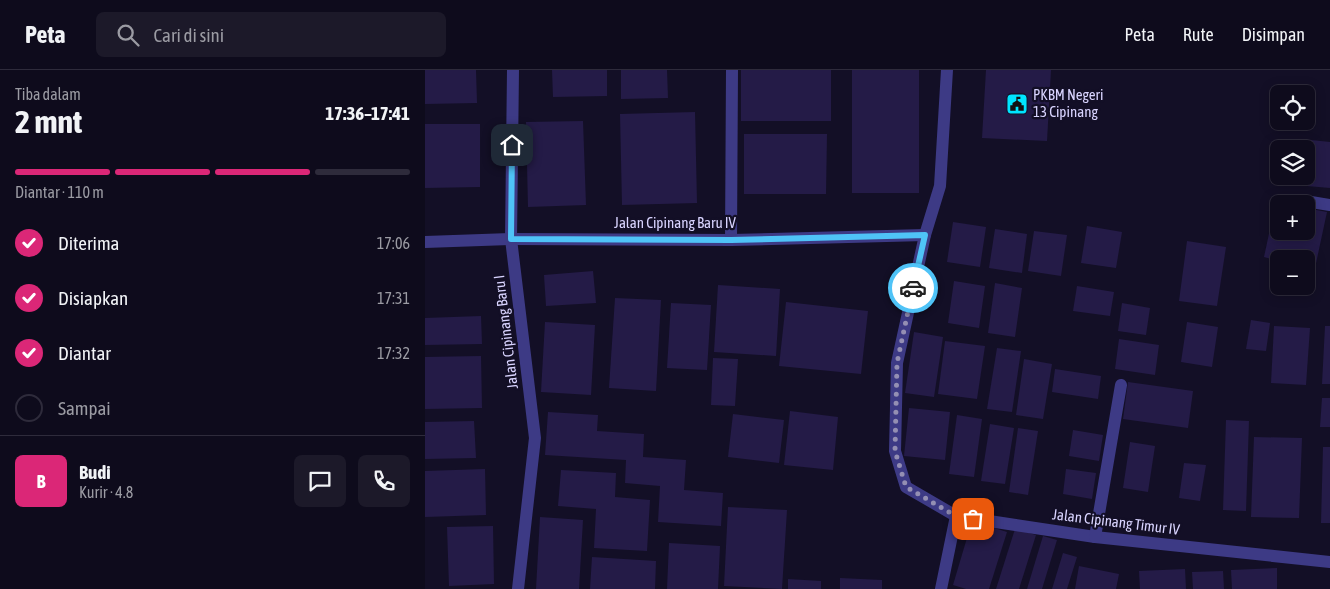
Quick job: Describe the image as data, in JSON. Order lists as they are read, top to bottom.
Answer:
{
  "streets": {
    "street": ["Jalan Cipinang Baru IV", "Jalan Cipinang Baru I", "Jalan Cipinang Timur IV"]
  },
  "crossings": [
    ["Jalan Cipinang Baru IV", "Jalan Cipinang Baru I"],
    ["Jalan Cipinang Baru IV", "Jalan Cipinang Timur IV"]
  ],
  "places": {
    "public building": ["PKBM Negeri 13 Cipinang"]
  },
  "page": {
    "header": "Peta",
    "search": "Cari di sini",
    "nav": ["Peta", "Rute", "Disimpan"],
    "heading": ["2 mnt", "Tiba dalam", "17:36–17:41"],
    "panel": ["Budi", "Kurir · 4.8"],
    "map_buttons": ["+", "−"],
    "bar": "Diantar · 110 m",
    "list": [
      ["Diterima", "17:06"],
      ["Disiapkan", "17:31"],
      ["Diantar", "17:32"],
      "Sampai"
    ],
    "round": "B"
  }
}
